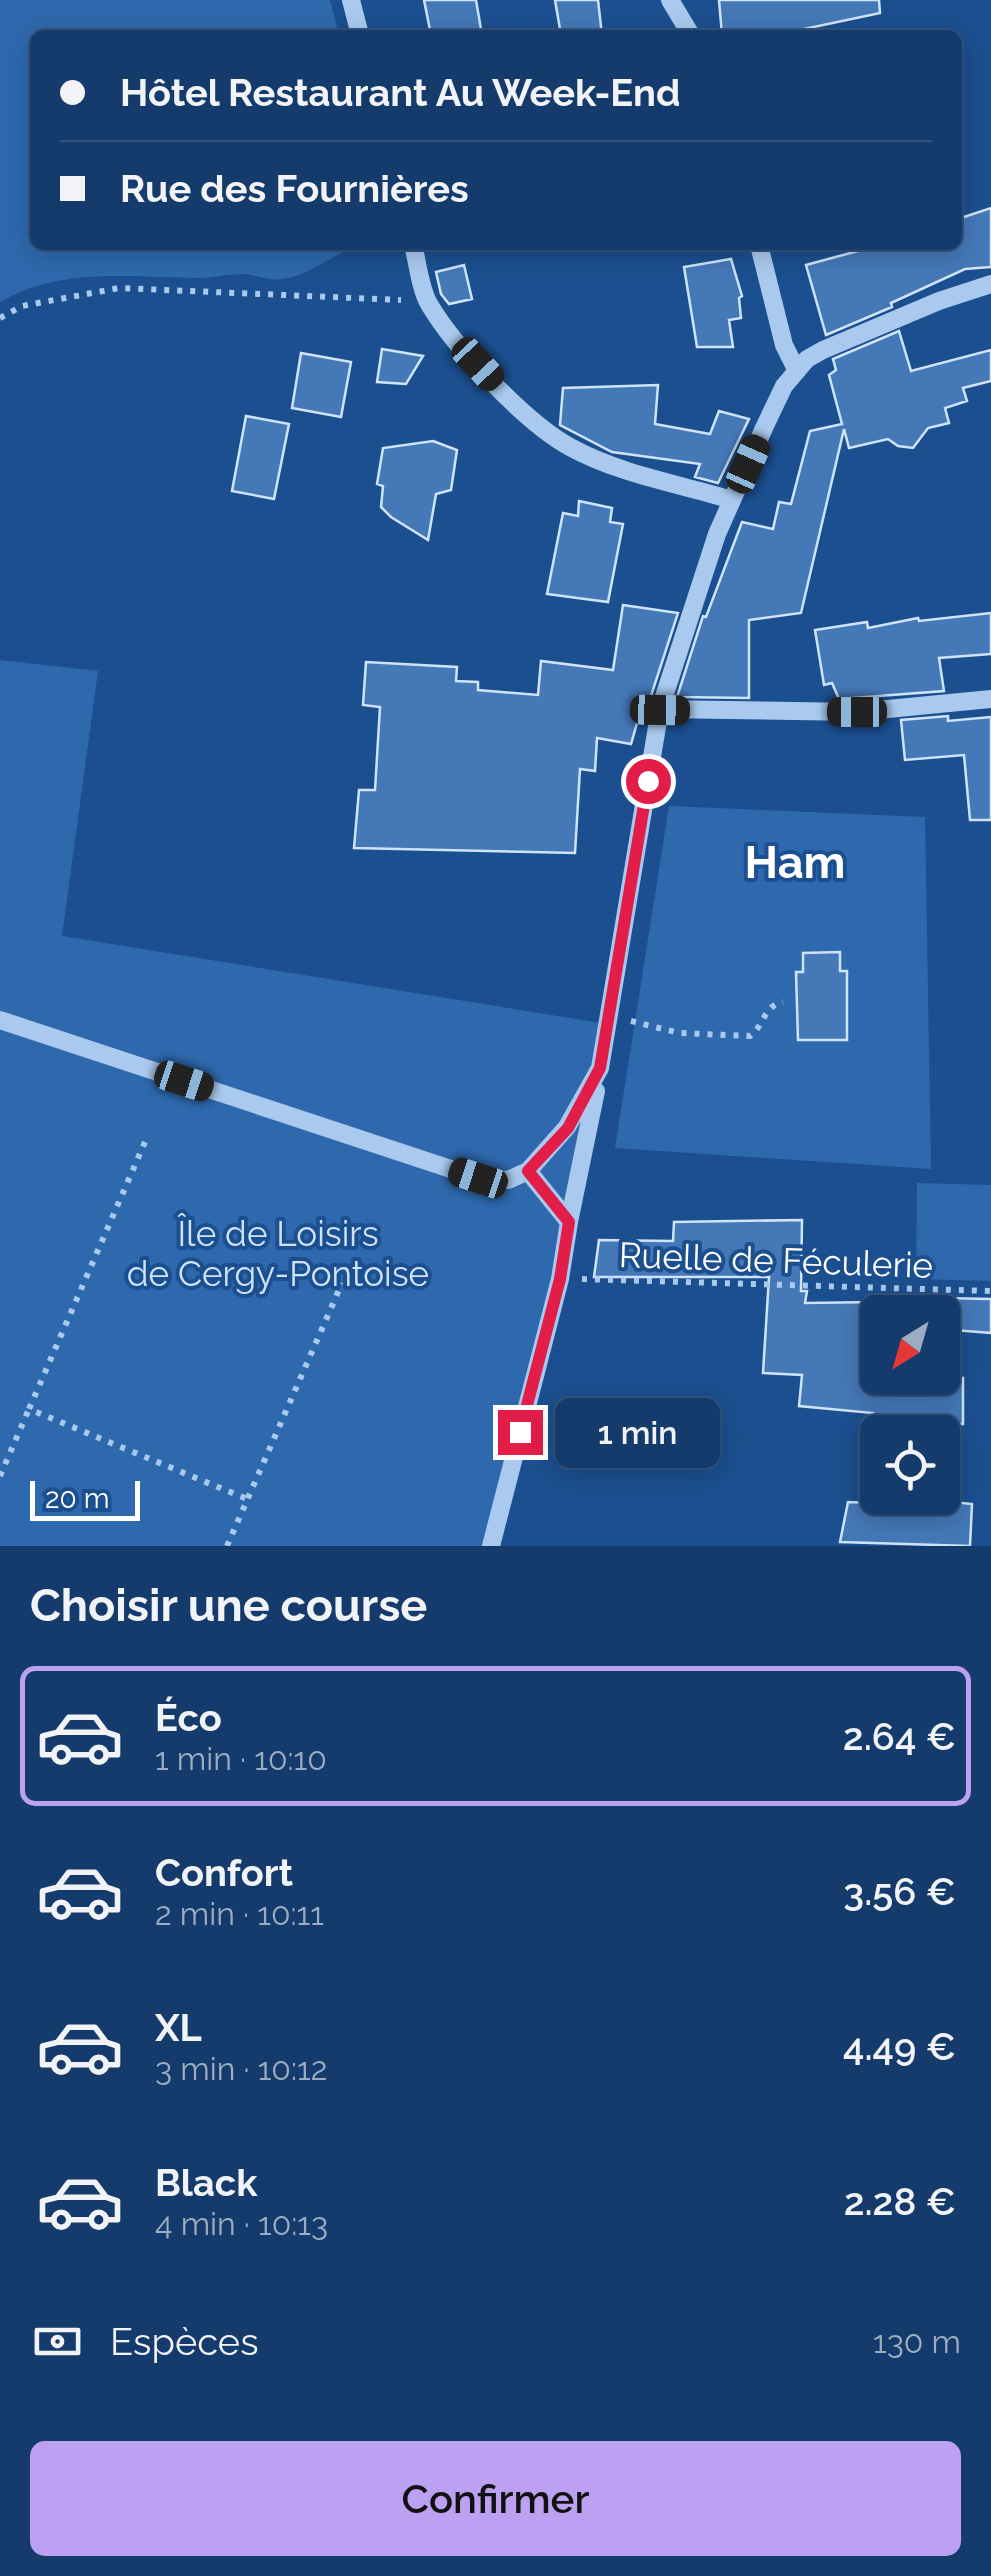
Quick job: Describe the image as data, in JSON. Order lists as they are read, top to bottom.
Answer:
{
  "streets": {
    "path": ["Ruelle de Féculerie"]
  },
  "districts": ["Ham"],
  "parks": ["Île de Loisirs de Cergy-Pontoise"],
  "scale_bar": "20 m",
  "north": "bottom left",
  "page": {
    "banner": ["Hôtel Restaurant Au Week-End", "Rue des Fournières"],
    "bubble": "1 min",
    "scale": "20 m",
    "heading": "Choisir une course",
    "list": [
      {
        "name": "Éco",
        "note": "1 min · 10:10",
        "value": "2.64 €"
      },
      {
        "name": "Confort",
        "note": "2 min · 10:11",
        "value": "3.56 €"
      },
      {
        "name": "XL",
        "note": "3 min · 10:12",
        "value": "4.49 €"
      },
      {
        "name": "Black",
        "note": "4 min · 10:13",
        "value": "2.28 €"
      }
    ],
    "pay": ["Espèces", "130 m"],
    "buttons": "Confirmer"
  }
}
